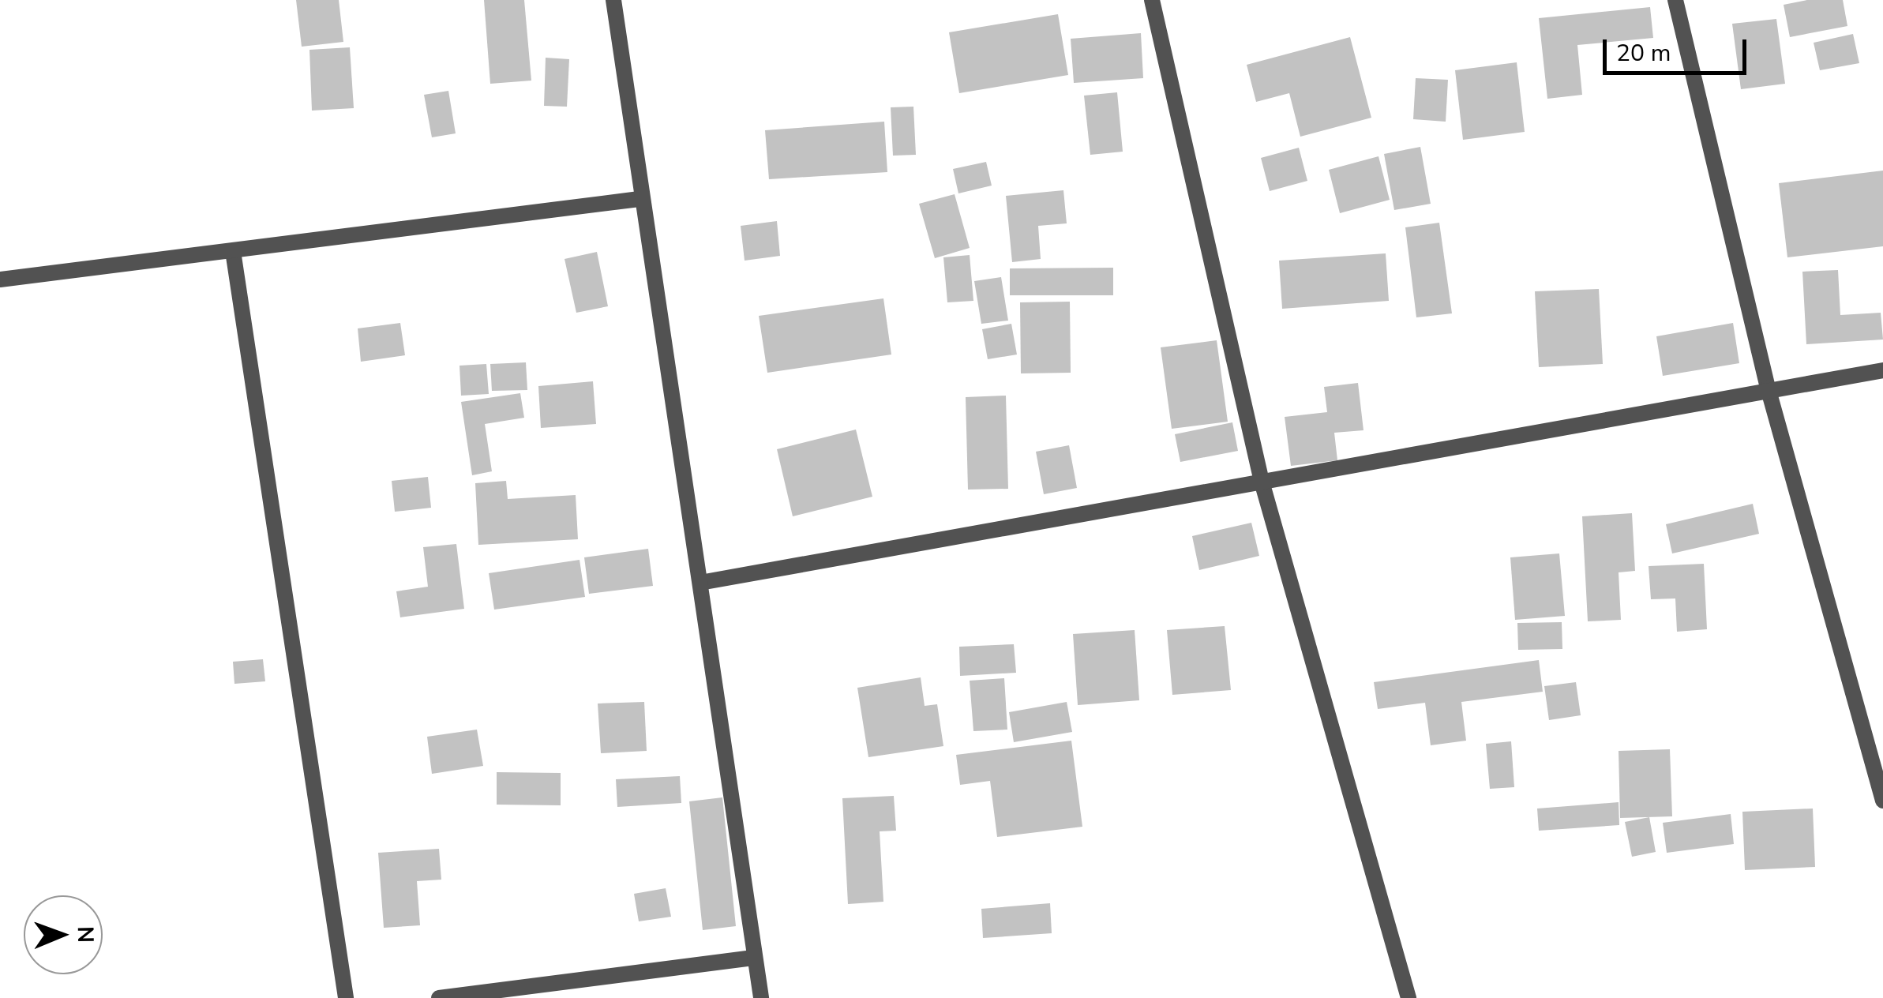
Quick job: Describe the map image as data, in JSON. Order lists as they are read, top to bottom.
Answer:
{
  "scale_bar": "20 m",
  "north": "right"
}
